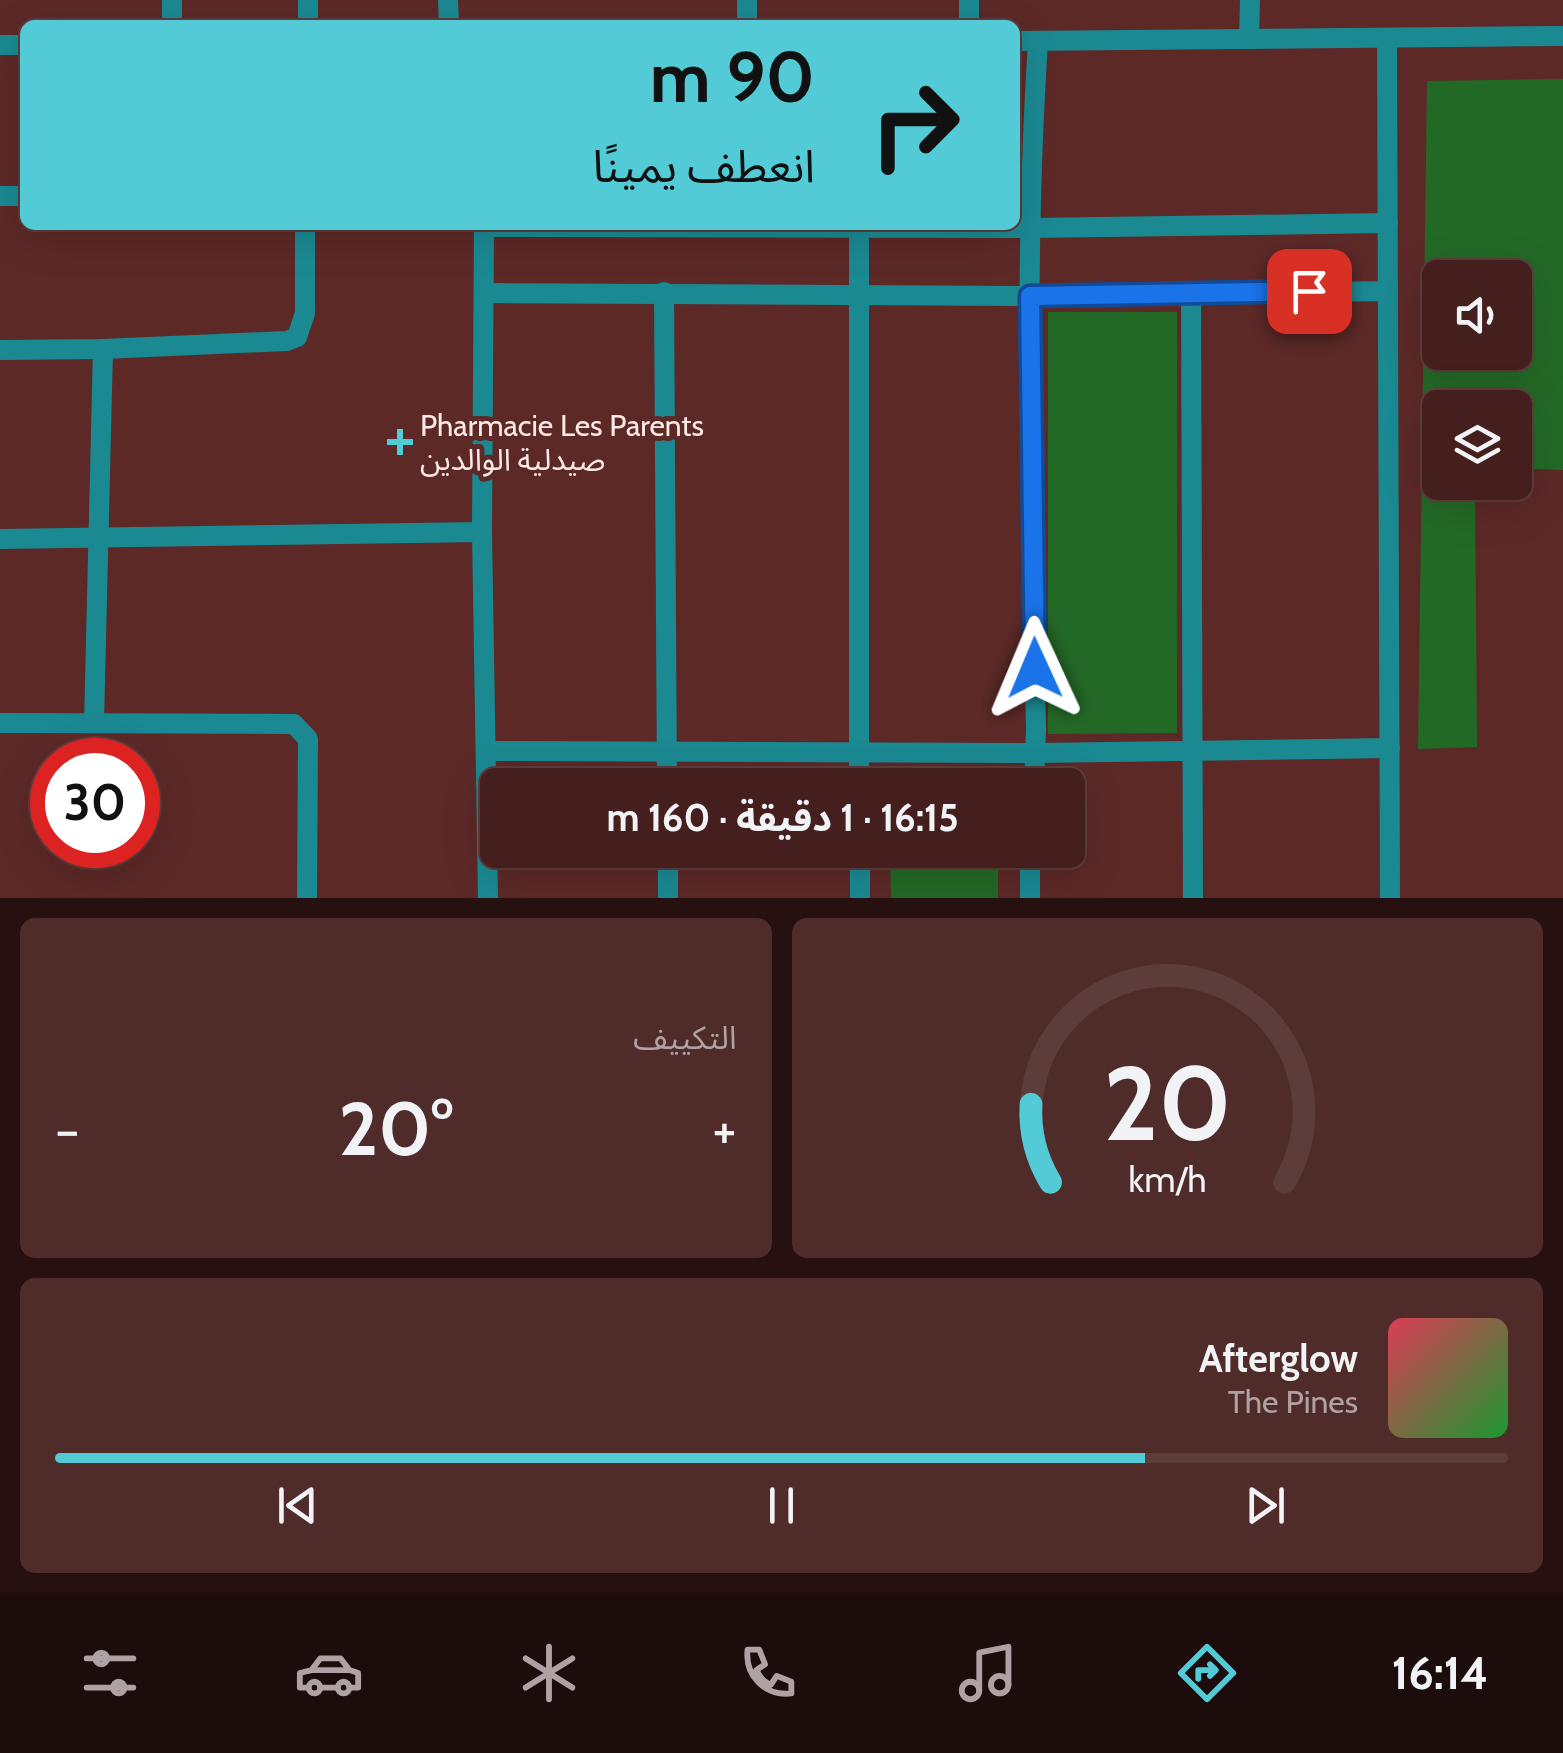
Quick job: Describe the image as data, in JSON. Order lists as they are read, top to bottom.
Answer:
{
  "places": {
    "health": ["Pharmacie Les Parents صيدلية الوالدين"]
  },
  "page": {
    "turn": ["90 m", "انعطف يمينًا"],
    "limit": "30",
    "trip": "16:15 · 1 دقيقة · 160 m",
    "tile": "التكييف",
    "heat": ["−", "20°", "+"],
    "song": ["Afterglow", "The Pines"],
    "tabs": "16:14",
    "gauge": ["20", "km/h"]
  }
}
